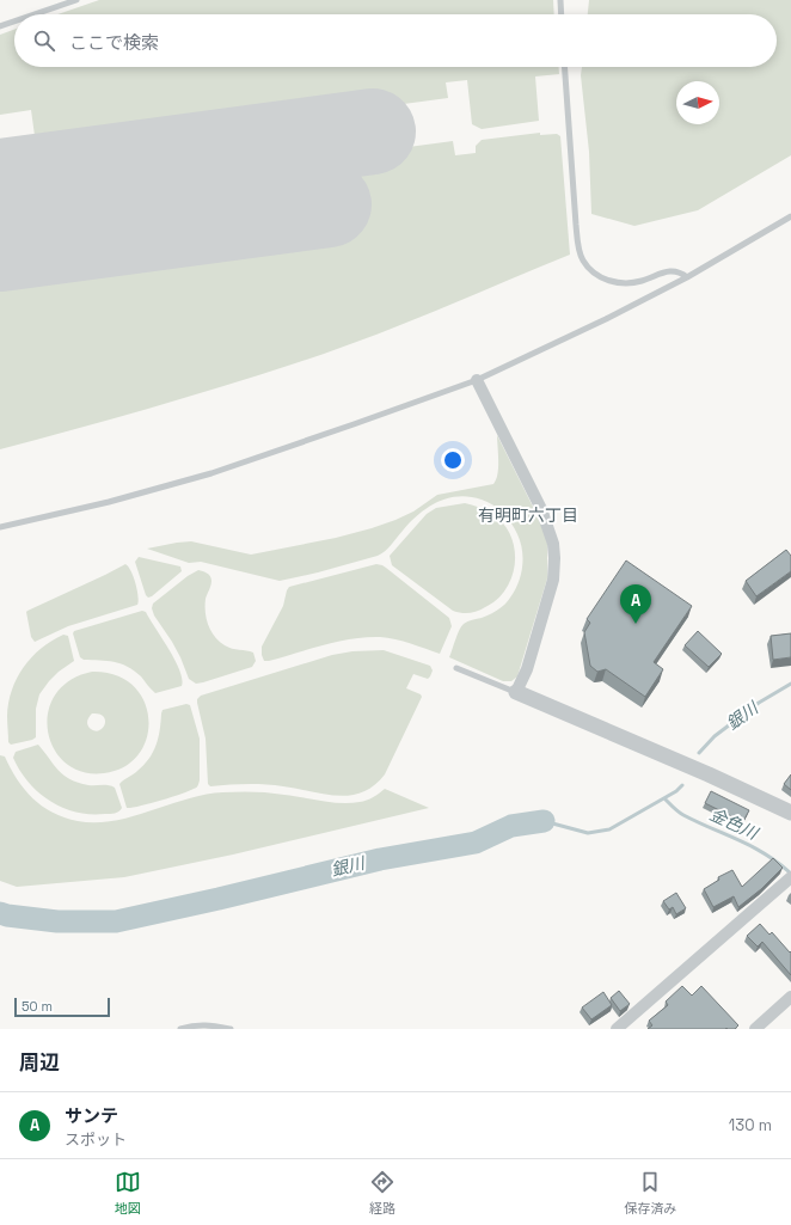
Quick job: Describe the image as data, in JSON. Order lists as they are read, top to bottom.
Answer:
{
  "districts": ["有明町六丁目"],
  "water": ["銀川", "金色川"],
  "scale_bar": "50 m",
  "north": "right",
  "page": {
    "search": "ここで検索",
    "pins": "A",
    "scale": "50 m",
    "heading": "周辺",
    "list": [
      {
        "mark": "A",
        "name": "サンテ",
        "note": "スポット",
        "value": "130 m"
      }
    ],
    "nav": ["地図", "経路", "保存済み"]
  }
}
